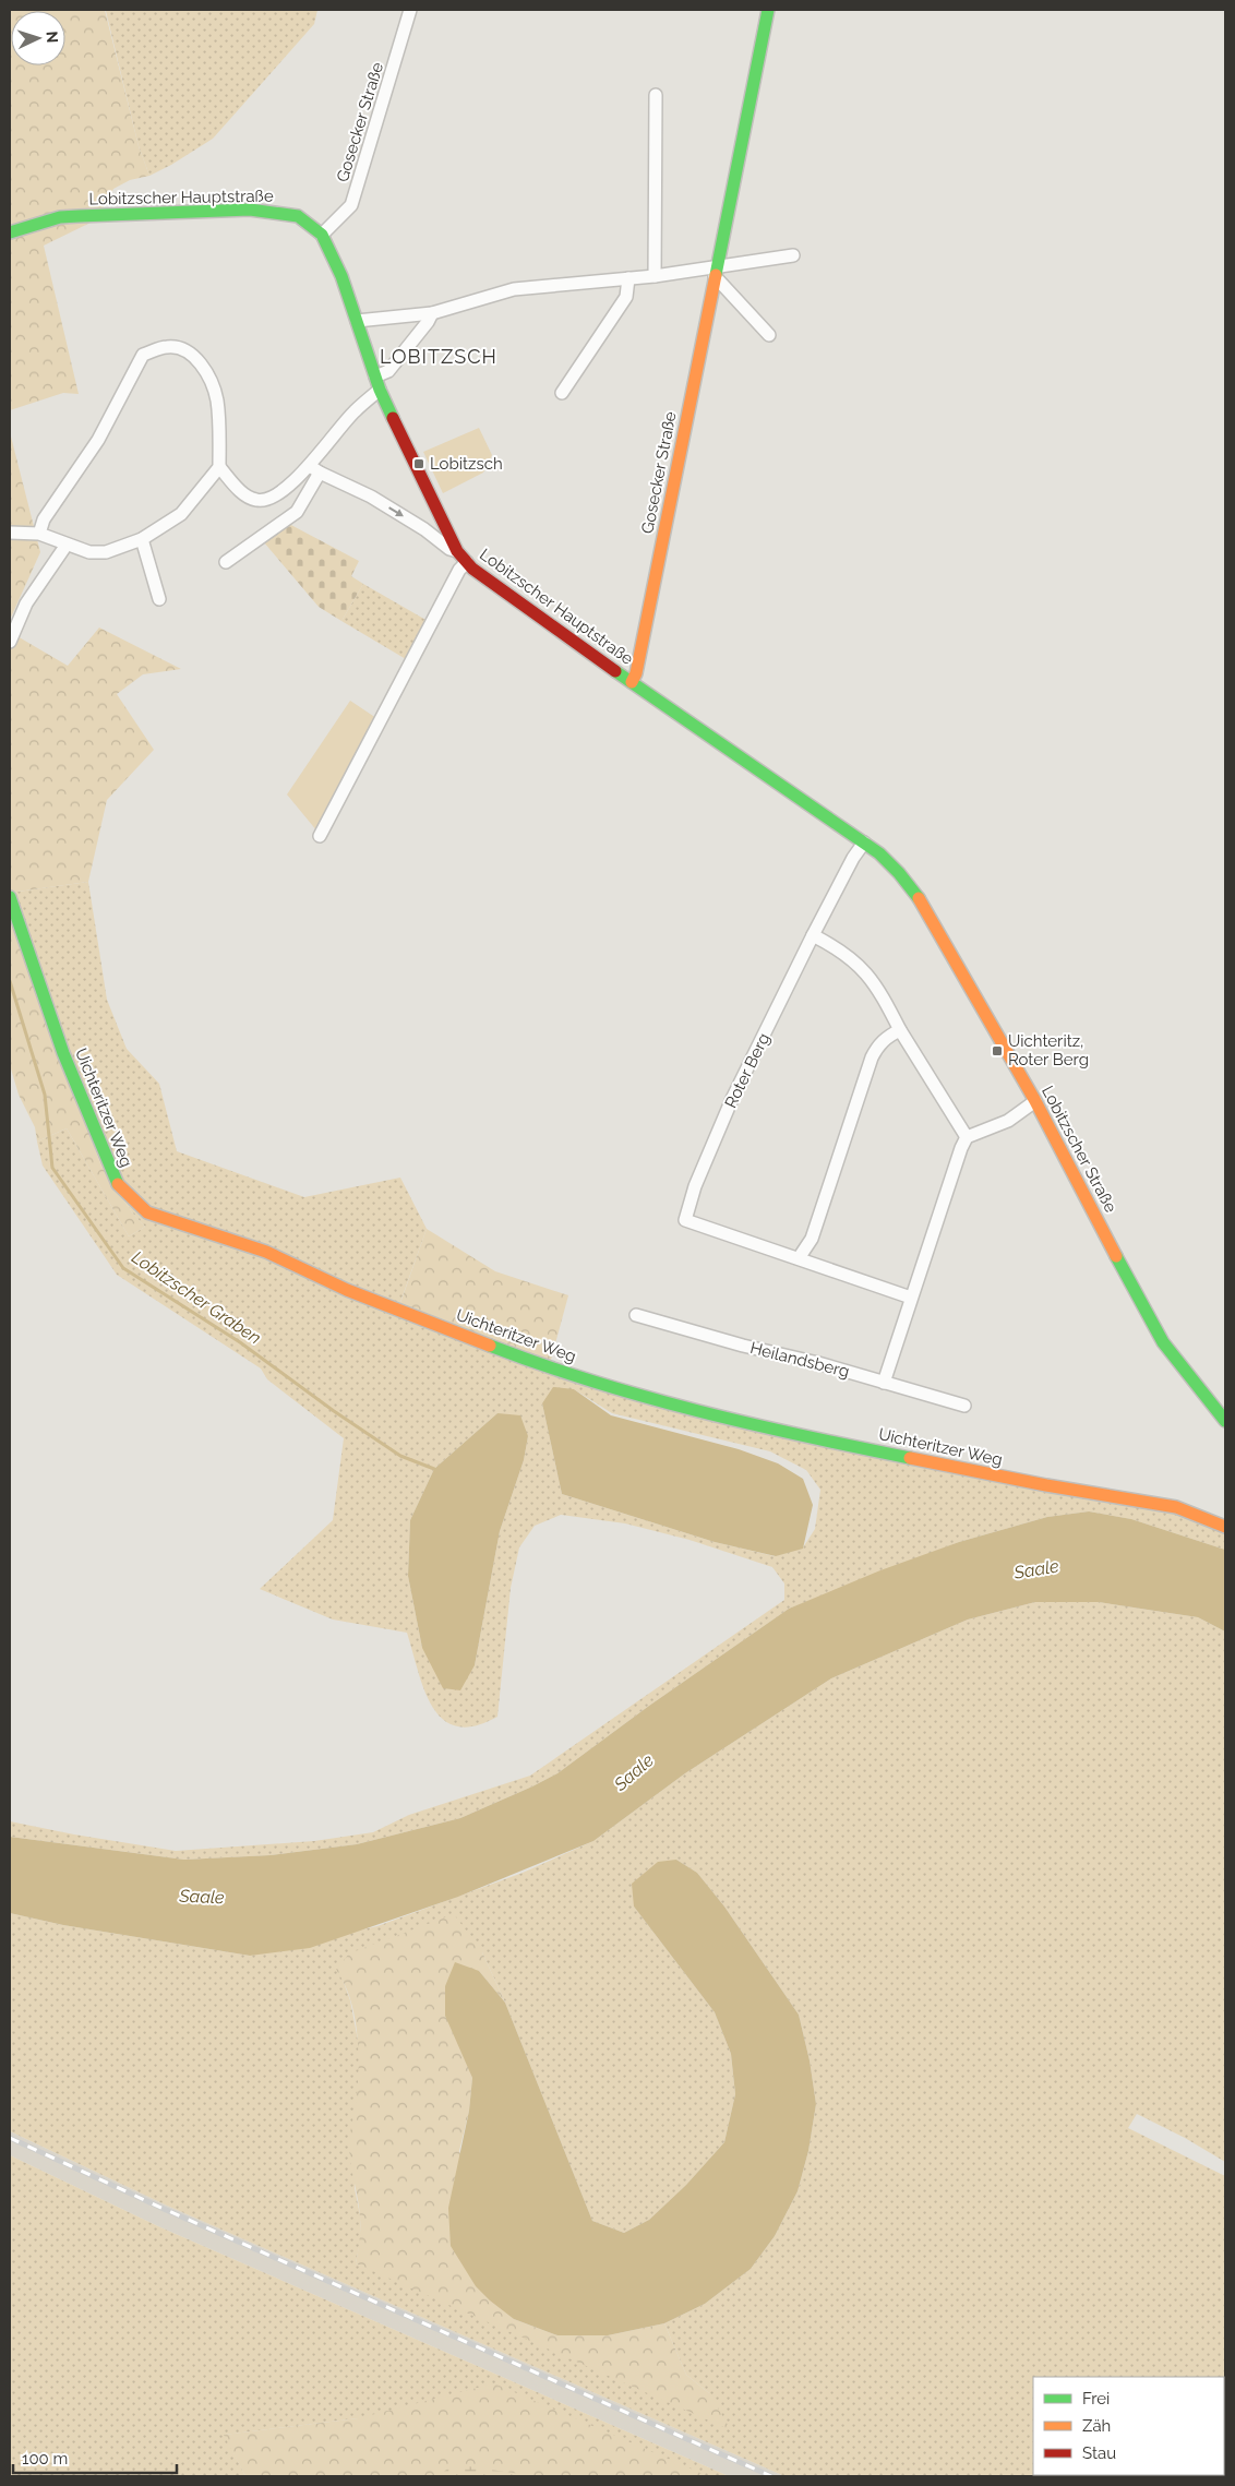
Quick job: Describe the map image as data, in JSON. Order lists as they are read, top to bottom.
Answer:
{
  "streets": {
    "street": [
      "Gosecker Straße",
      "Lobitzscher Hauptstraße",
      "Roter Berg",
      "Uichteritzer Weg",
      "Lobitzscher Straße",
      "Heilandsberg"
    ]
  },
  "crossings": [
    ["Gosecker Straße", "Lobitzscher Hauptstraße"],
    ["Lobitzscher Hauptstraße", "Lobitzscher Straße"]
  ],
  "districts": ["LOBITZSCH"],
  "water": ["Lobitzscher Graben", "Saale"],
  "places": {
    "transit": ["Lobitzsch", "Uichteritz, Roter Berg"]
  },
  "legend": ["Frei", "Zäh", "Stau"],
  "scale_bar": "100 m",
  "north": "right"
}
